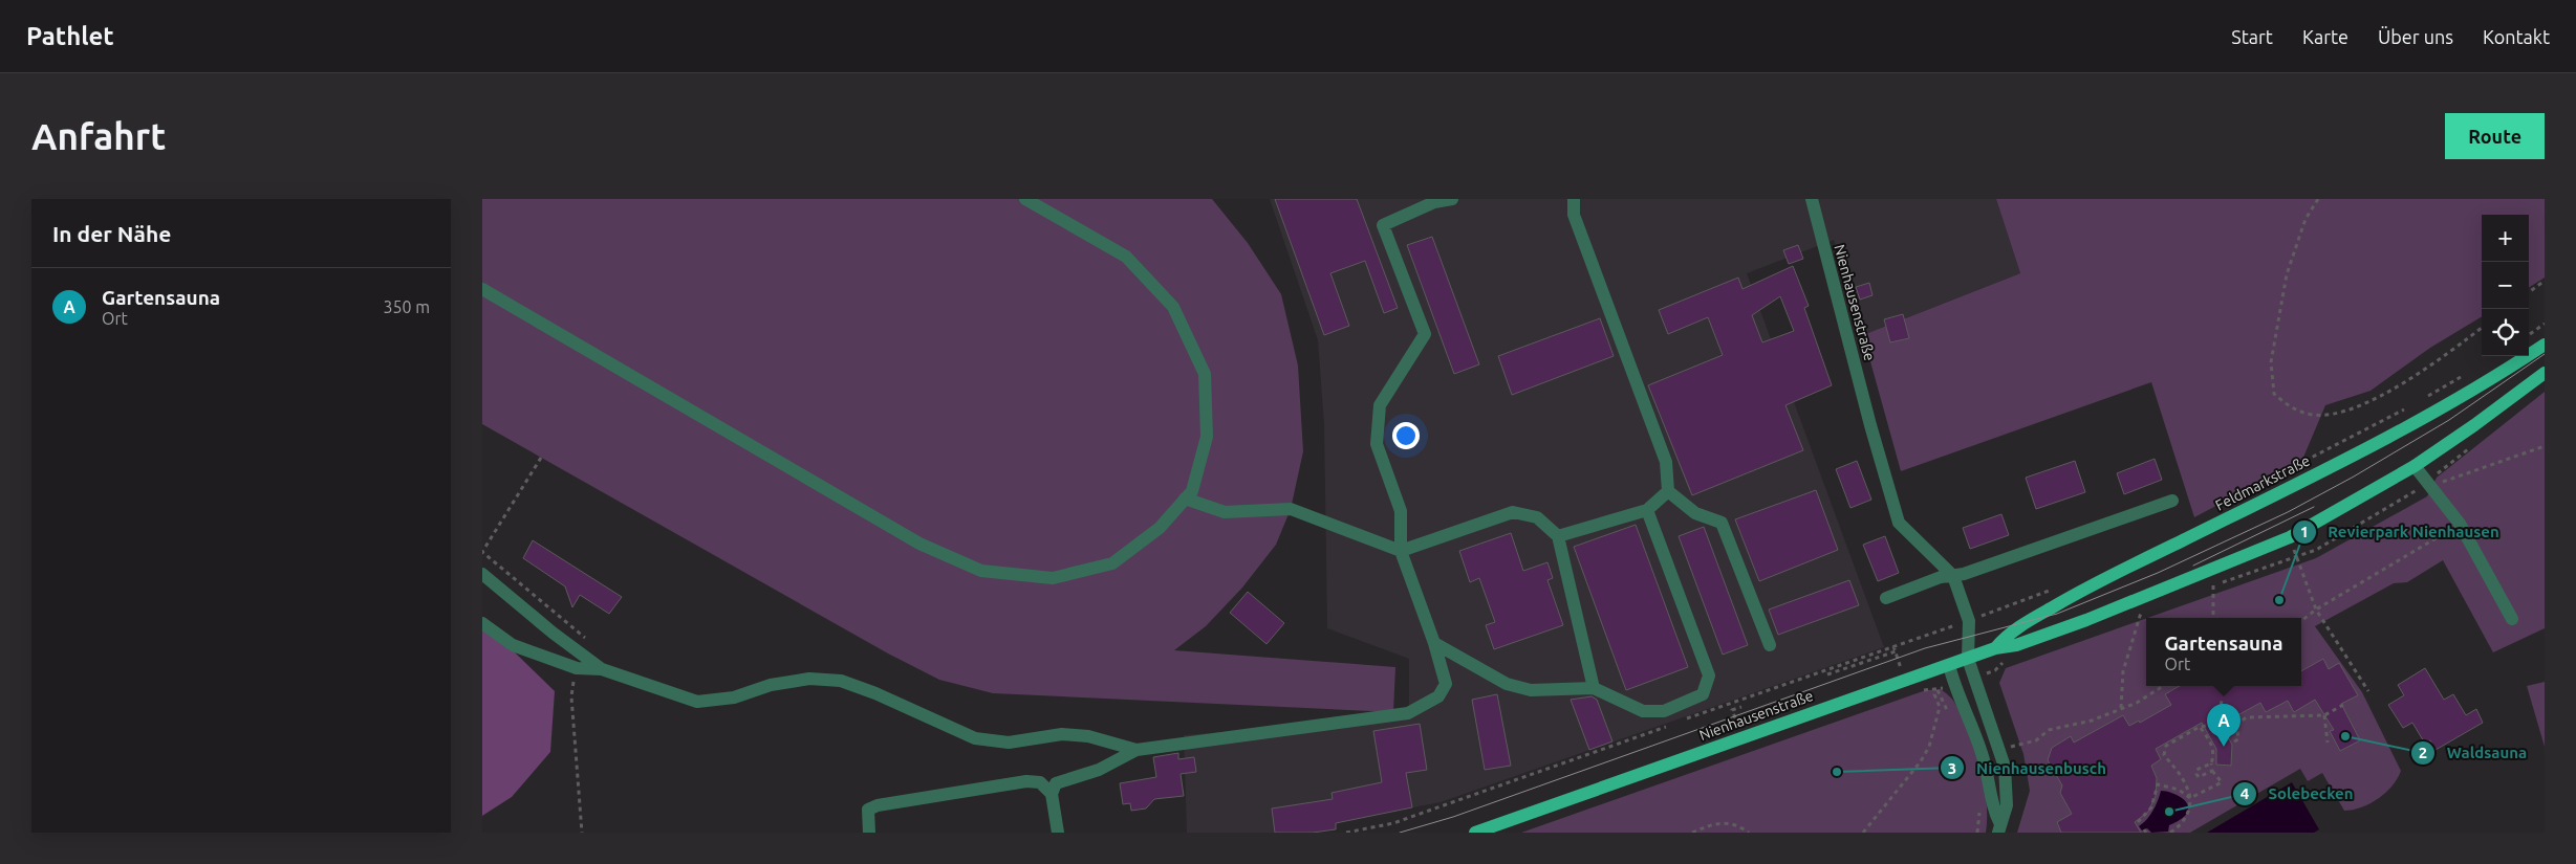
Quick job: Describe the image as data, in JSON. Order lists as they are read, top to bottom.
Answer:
{
  "streets": {
    "main road": ["Nienhausenstraße", "Feldmarkstraße"]
  },
  "crossings": [
    ["Nienhausenstraße", "Feldmarkstraße"]
  ],
  "places": [
    "Revierpark Nienhausen",
    "Waldsauna",
    "Nienhausenbusch",
    "Solebecken"
  ],
  "page": {
    "header": "Pathlet",
    "nav": [
      "Start",
      "Karte",
      "Über uns",
      "Kontakt"
    ],
    "buttons": "Route",
    "title": "Anfahrt",
    "heading": "In der Nähe",
    "map_buttons": ["+", "−"],
    "list": [
      {
        "mark": "A",
        "name": "Gartensauna",
        "note": "Ort",
        "value": "350 m"
      }
    ],
    "popup": ["Gartensauna", "Ort"],
    "pins": "A"
  }
}
